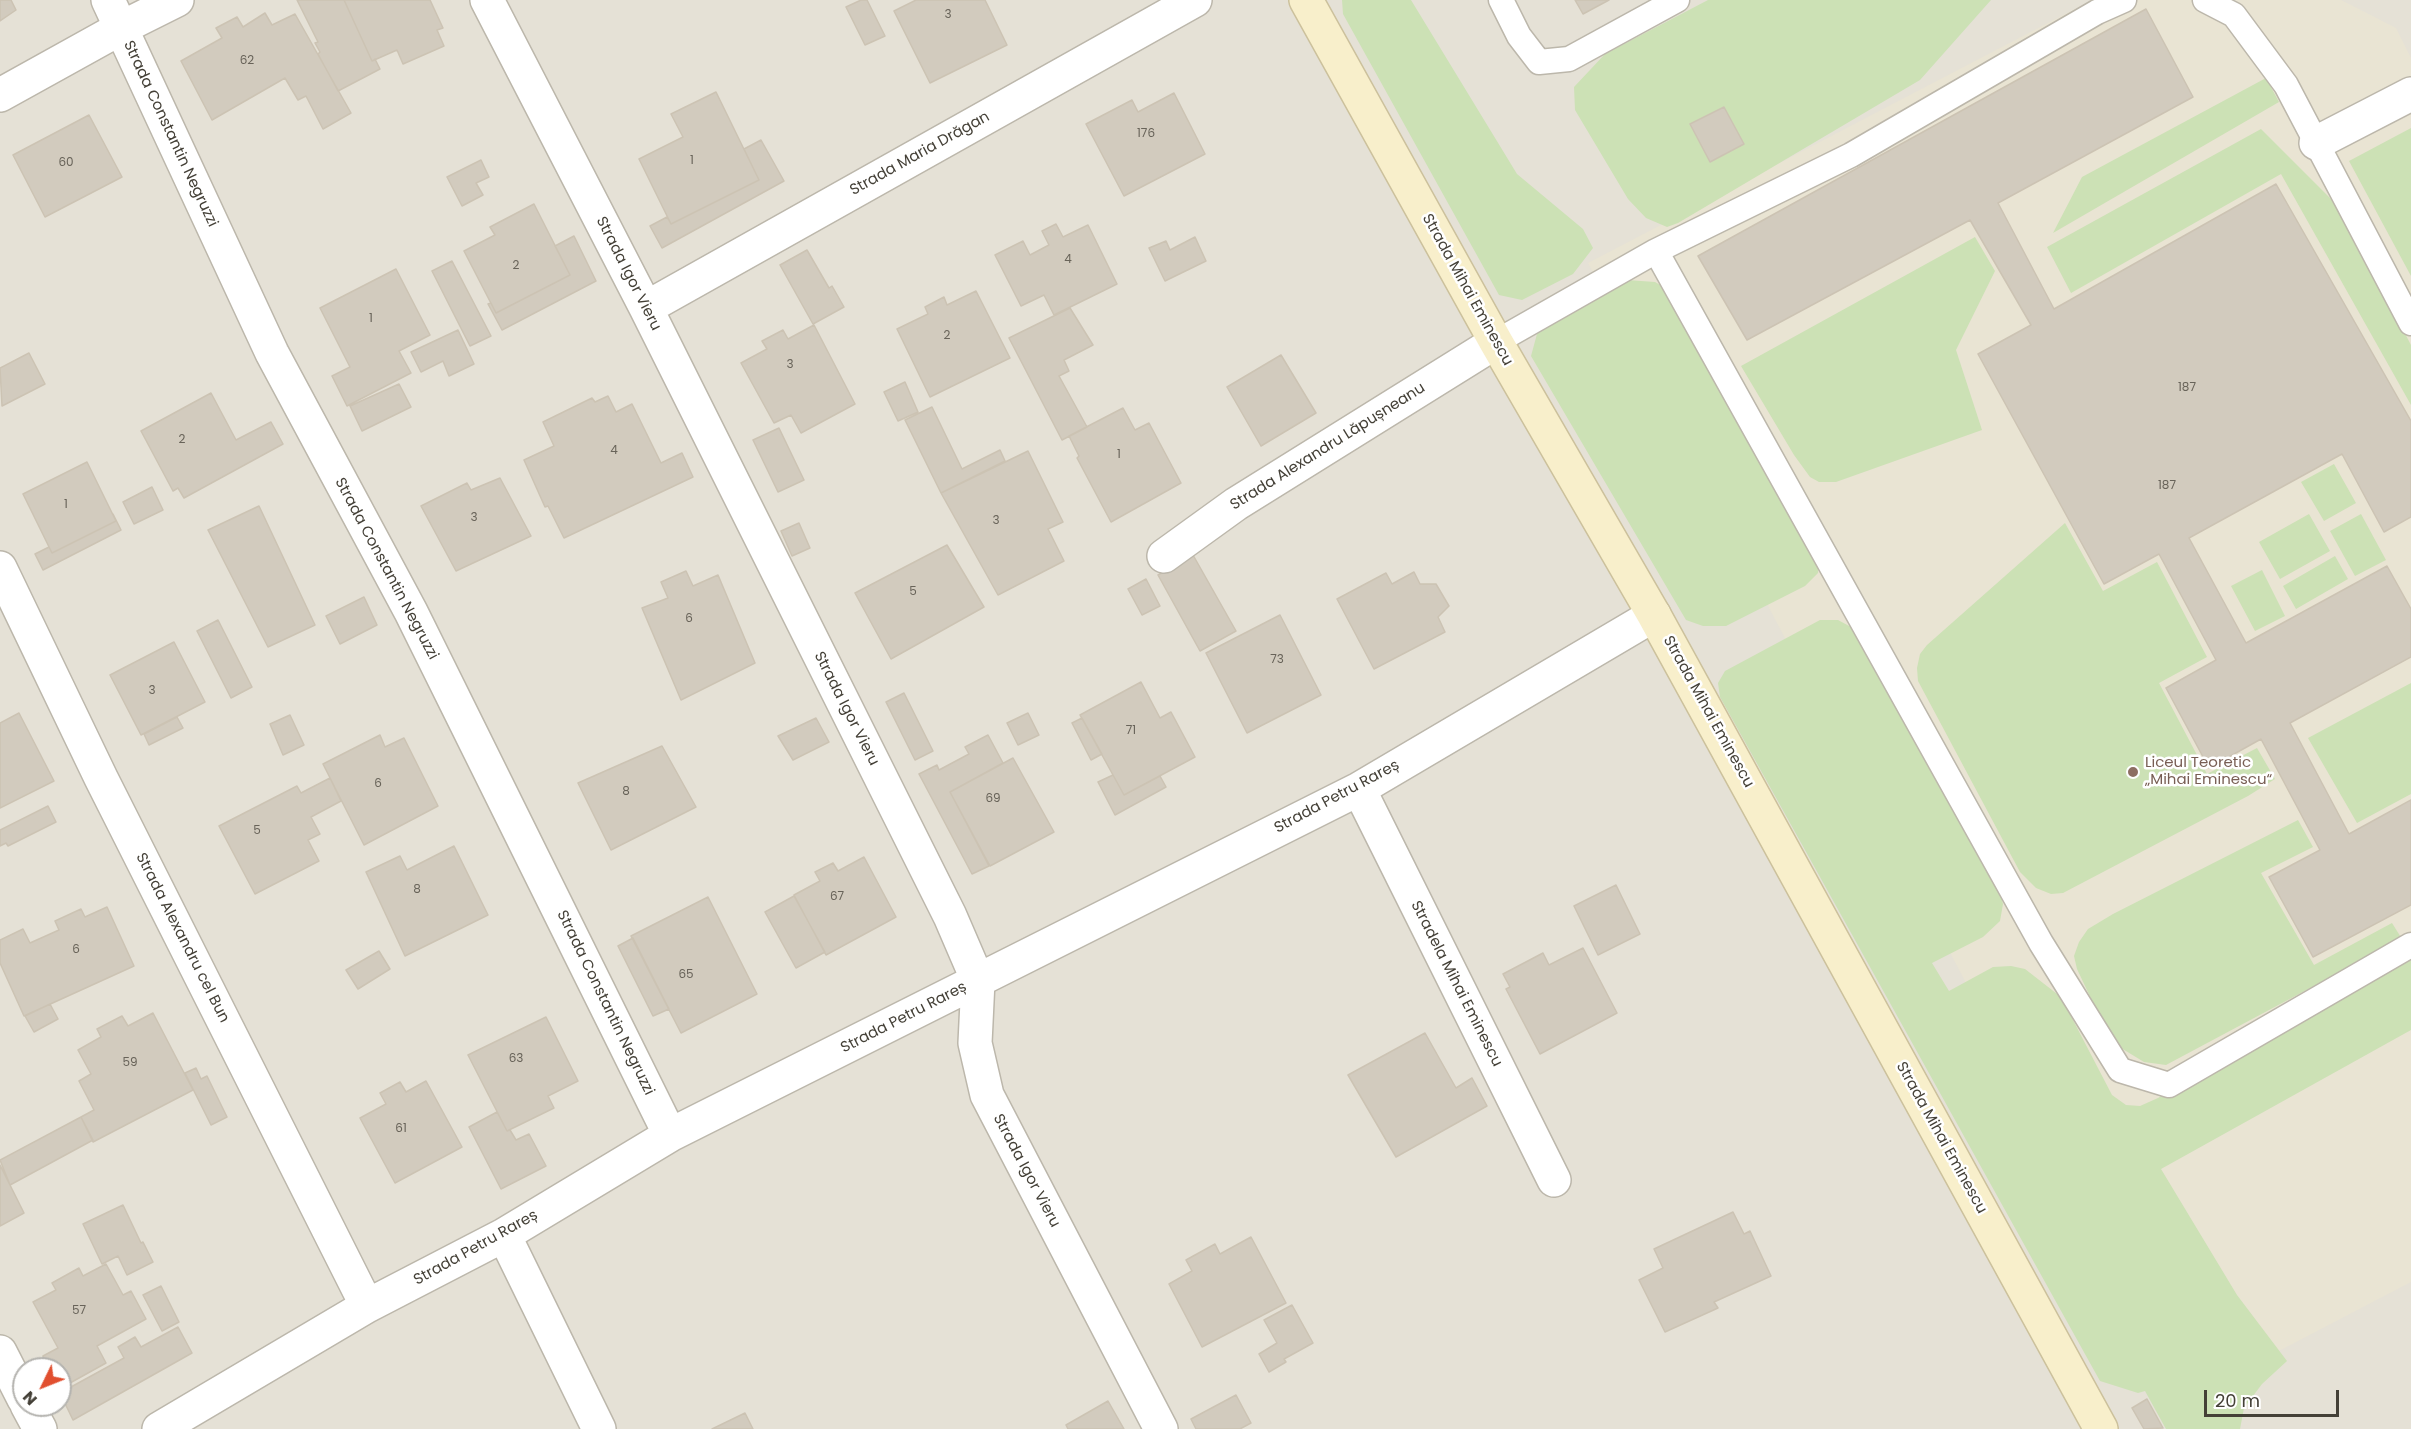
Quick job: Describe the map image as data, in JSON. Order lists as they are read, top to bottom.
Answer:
{
  "streets": {
    "main road": ["Strada Mihai Eminescu"],
    "street": [
      "Strada Constantin Negruzzi",
      "Strada Maria Drăgan",
      "Strada Igor Vieru",
      "Strada Alexandru Lăpușneanu",
      "Strada Petru Rareș",
      "Strada Alexandru cel Bun",
      "Stradela Mihai Eminescu"
    ]
  },
  "crossings": [
    ["Strada Constantin Negruzzi", "Strada Petru Rareș"],
    ["Strada Maria Drăgan", "Strada Igor Vieru"],
    ["Strada Igor Vieru", "Strada Petru Rareș"],
    ["Strada Mihai Eminescu", "Strada Alexandru Lăpușneanu"],
    ["Strada Mihai Eminescu", "Strada Petru Rareș"],
    ["Strada Petru Rareș", "Strada Alexandru cel Bun"],
    ["Strada Petru Rareș", "Stradela Mihai Eminescu"]
  ],
  "places": ["Liceul Teoretic „Mihai Eminescu“"],
  "house_numbers": [
    "3",
    "62",
    "176",
    "1",
    "60",
    "4",
    "2",
    "1",
    "2",
    "3",
    "187",
    "2",
    "4",
    "1",
    "187",
    "1",
    "3",
    "3",
    "5",
    "6",
    "73",
    "3",
    "71",
    "6",
    "8",
    "69",
    "5",
    "8",
    "67",
    "6",
    "65",
    "63",
    "59",
    "61",
    "57"
  ],
  "scale_bar": "20 m",
  "north": "bottom left"
}
